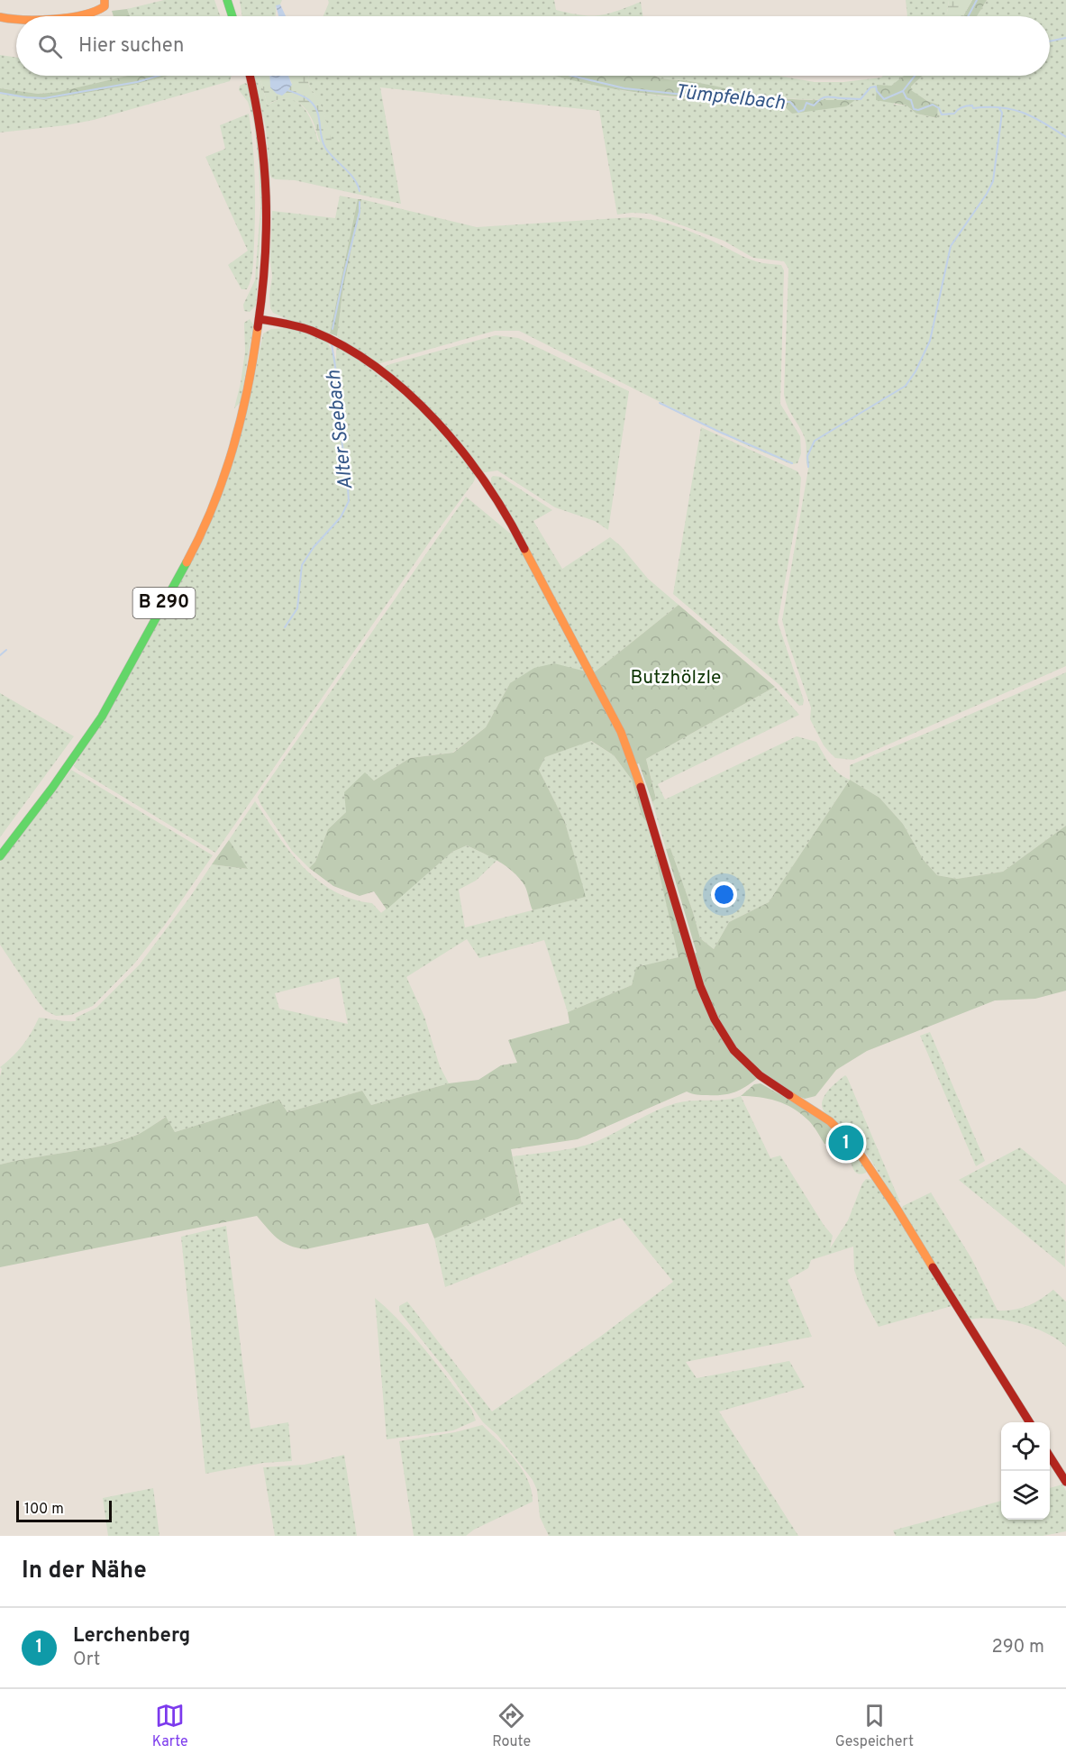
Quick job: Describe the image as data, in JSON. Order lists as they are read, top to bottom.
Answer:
{
  "streets": {
    "street": ["B 290"]
  },
  "water": ["Tümpfelbach", "Alter Seebach"],
  "parks": ["Butzhölzle"],
  "scale_bar": "100 m",
  "page": {
    "search": "Hier suchen",
    "pins": "1",
    "scale": "100 m",
    "heading": "In der Nähe",
    "list": [
      {
        "mark": "1",
        "name": "Lerchenberg",
        "note": "Ort",
        "value": "290 m"
      }
    ],
    "nav": ["Karte", "Route", "Gespeichert"]
  }
}
